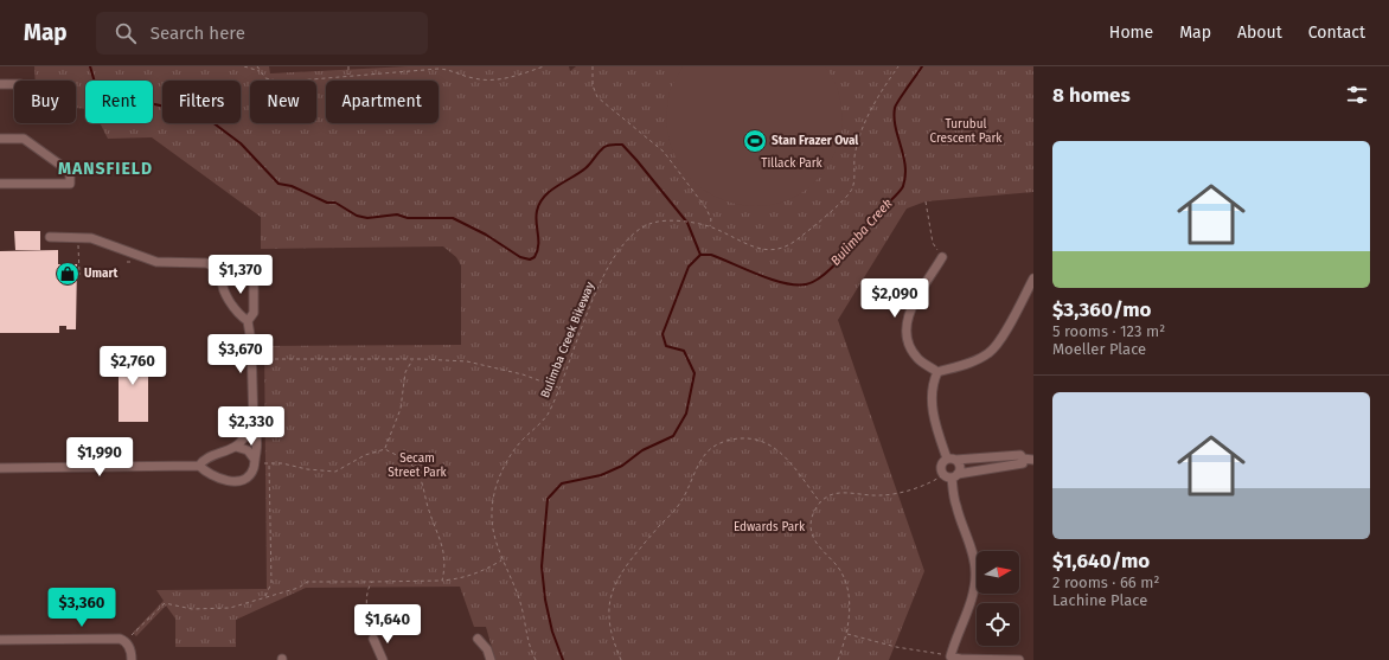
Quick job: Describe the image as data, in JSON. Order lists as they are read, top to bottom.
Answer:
{
  "streets": {
    "path": ["Bulimba Creek Bikeway"]
  },
  "districts": ["MANSFIELD"],
  "water": ["Bulimba Creek"],
  "parks": [
    "Turubul Crescent Park",
    "Tillack Park",
    "Secam Street Park",
    "Edwards Park"
  ],
  "places": {
    "sports": ["Stan Frazer Oval"],
    "shop": ["Umart"]
  },
  "north": "right",
  "page": {
    "header": "Map",
    "search": "Search here",
    "nav": [
      "Home",
      "Map",
      "About",
      "Contact"
    ],
    "heading": "8 homes",
    "chip": [
      "Buy",
      "Rent",
      "Filters",
      "New",
      "Apartment"
    ],
    "list": [
      {
        "name": "$3,360/mo",
        "note": "5 rooms · 123 m² · Moeller Place"
      },
      {
        "name": "$1,640/mo",
        "note": "2 rooms · 66 m² · Lachine Place"
      }
    ],
    "price": [
      "$1,370",
      "$2,090",
      "$3,670",
      "$2,760",
      "$2,330",
      "$1,990",
      "$3,360",
      "$1,640"
    ]
  }
}
